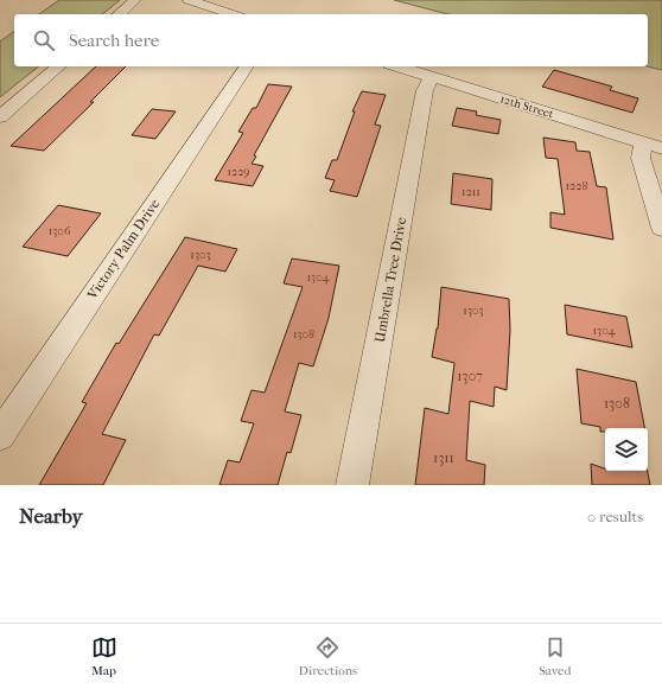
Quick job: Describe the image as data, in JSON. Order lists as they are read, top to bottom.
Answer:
{
  "streets": {
    "street": ["12th Street", "Victory Palm Drive", "Umbrella Tree Drive"]
  },
  "crossings": [
    ["12th Street", "Umbrella Tree Drive"]
  ],
  "house_numbers": [
    "1229",
    "1228",
    "1211",
    "1306",
    "1303",
    "1304",
    "1303",
    "1304",
    "1308",
    "1307",
    "1308",
    "1311"
  ],
  "page": {
    "search": "Search here",
    "heading": ["Nearby", "0 results"],
    "nav": ["Map", "Directions", "Saved"]
  }
}
